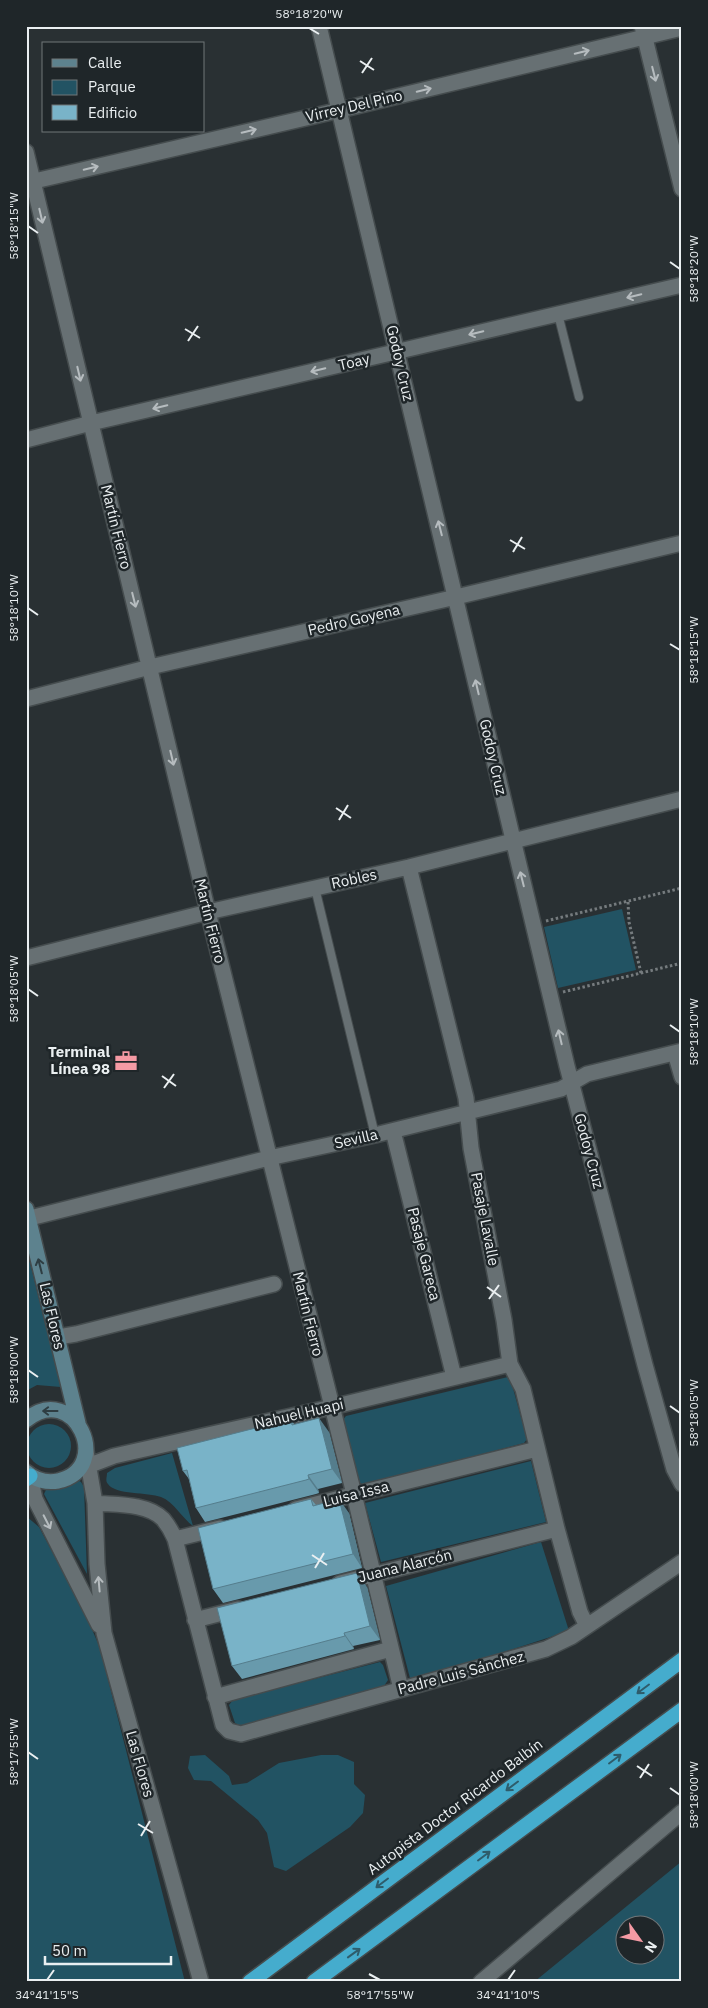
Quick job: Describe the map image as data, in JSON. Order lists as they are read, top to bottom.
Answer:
{
  "streets": {
    "highway": ["Autopista Doctor Ricardo Balbín"],
    "street": [
      "Virrey Del Pino",
      "Toay",
      "Godoy Cruz",
      "Martín Fierro",
      "Pedro Goyena",
      "Robles",
      "Sevilla",
      "Pasaje Lavalle",
      "Pasaje Gareca",
      "Las Flores",
      "Nahuel Huapi",
      "Luisa Issa",
      "Juana Alarcón",
      "Padre Luis Sánchez"
    ]
  },
  "crossings": [
    ["Virrey Del Pino", "Godoy Cruz"],
    ["Virrey Del Pino", "Martín Fierro"],
    ["Toay", "Godoy Cruz"],
    ["Toay", "Martín Fierro"],
    ["Godoy Cruz", "Pedro Goyena"],
    ["Godoy Cruz", "Robles"],
    ["Godoy Cruz", "Sevilla"],
    ["Martín Fierro", "Pedro Goyena"],
    ["Martín Fierro", "Robles"],
    ["Martín Fierro", "Sevilla"],
    ["Martín Fierro", "Nahuel Huapi"],
    ["Martín Fierro", "Luisa Issa"],
    ["Martín Fierro", "Juana Alarcón"],
    ["Martín Fierro", "Padre Luis Sánchez"],
    ["Robles", "Pasaje Lavalle"],
    ["Sevilla", "Pasaje Lavalle"],
    ["Sevilla", "Pasaje Gareca"],
    ["Sevilla", "Las Flores"],
    ["Pasaje Lavalle", "Nahuel Huapi"],
    ["Pasaje Lavalle", "Luisa Issa"],
    ["Pasaje Lavalle", "Juana Alarcón"],
    ["Pasaje Lavalle", "Padre Luis Sánchez"],
    ["Pasaje Gareca", "Nahuel Huapi"],
    ["Las Flores", "Nahuel Huapi"]
  ],
  "one_way": [
    "Virrey Del Pino",
    "Toay",
    "Godoy Cruz",
    "Martín Fierro"
  ],
  "places": {
    "office": ["Terminal Línea 98"]
  },
  "legend": ["Calle", "Parque", "Edificio"],
  "scale_bar": "50 m",
  "north": "bottom right",
  "coordinates": [
    "58°18'20\"W",
    "58°18'15\"W",
    "58°18'10\"W",
    "58°18'05\"W",
    "58°18'00\"W",
    "58°17'55\"W",
    "34°41'15\"S",
    "34°41'10\"S"
  ]
}
